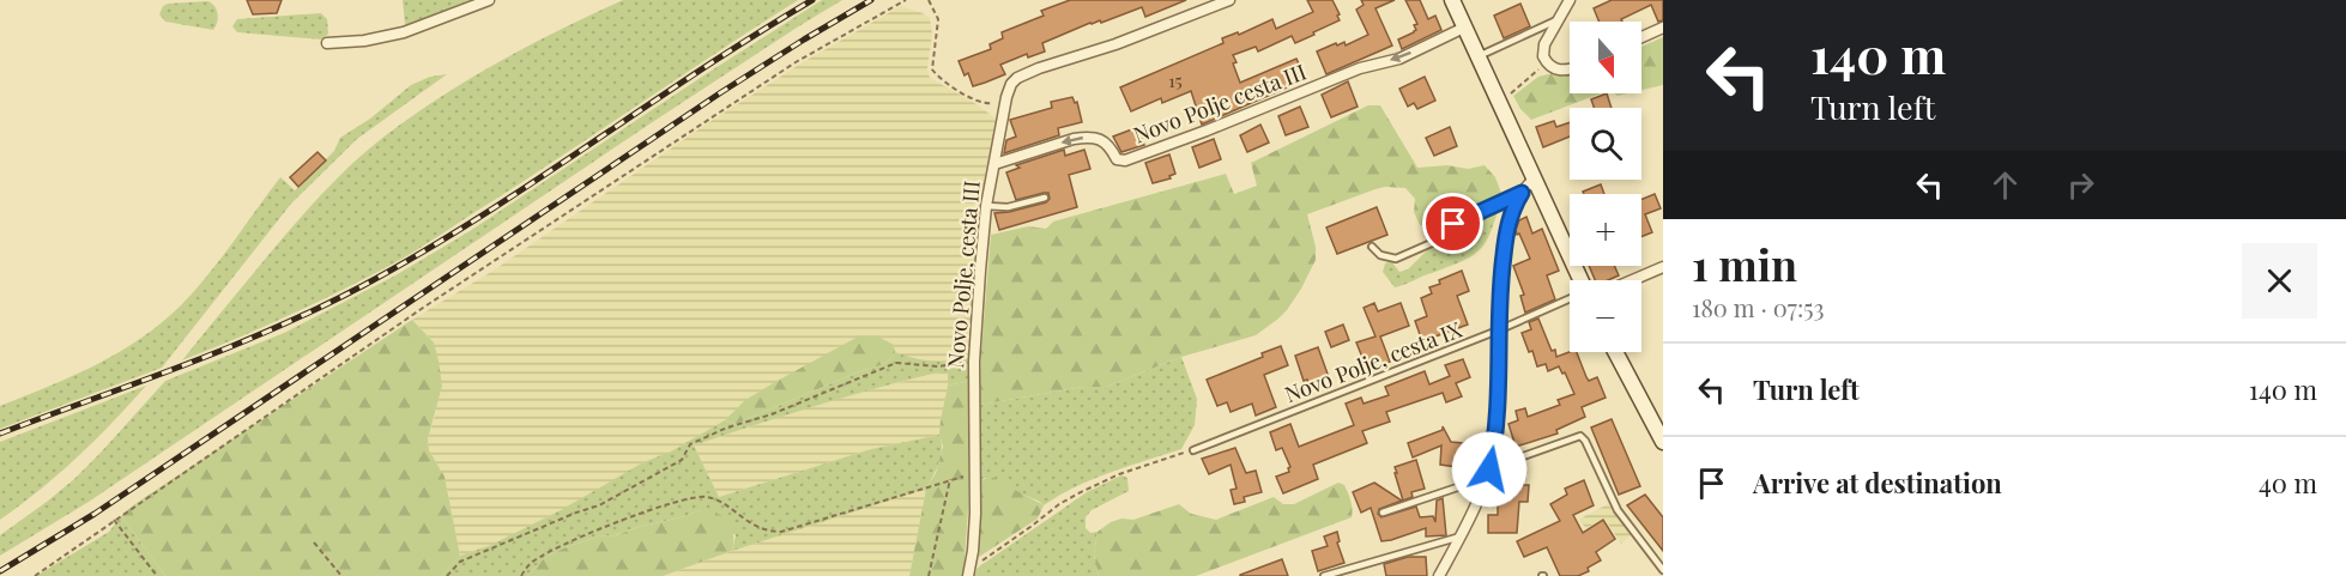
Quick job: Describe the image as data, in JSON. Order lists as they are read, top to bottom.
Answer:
{
  "streets": {
    "street": ["Novo Polje cesta III", "Novo Polje, cesta III"],
    "lane": ["Novo Polje, cesta IX"]
  },
  "crossings": [
    ["Novo Polje cesta III", "Novo Polje, cesta III"]
  ],
  "one_way": ["Novo Polje cesta III"],
  "house_numbers": ["15"],
  "north": "bottom",
  "page": {
    "turn": ["140 m", "Turn left"],
    "map_buttons": ["+", "−"],
    "heading": ["1 min", "180 m · 07:53"],
    "list": [
      {
        "name": "Turn left",
        "value": "140 m"
      },
      {
        "name": "Arrive at destination",
        "value": "40 m"
      }
    ]
  }
}
